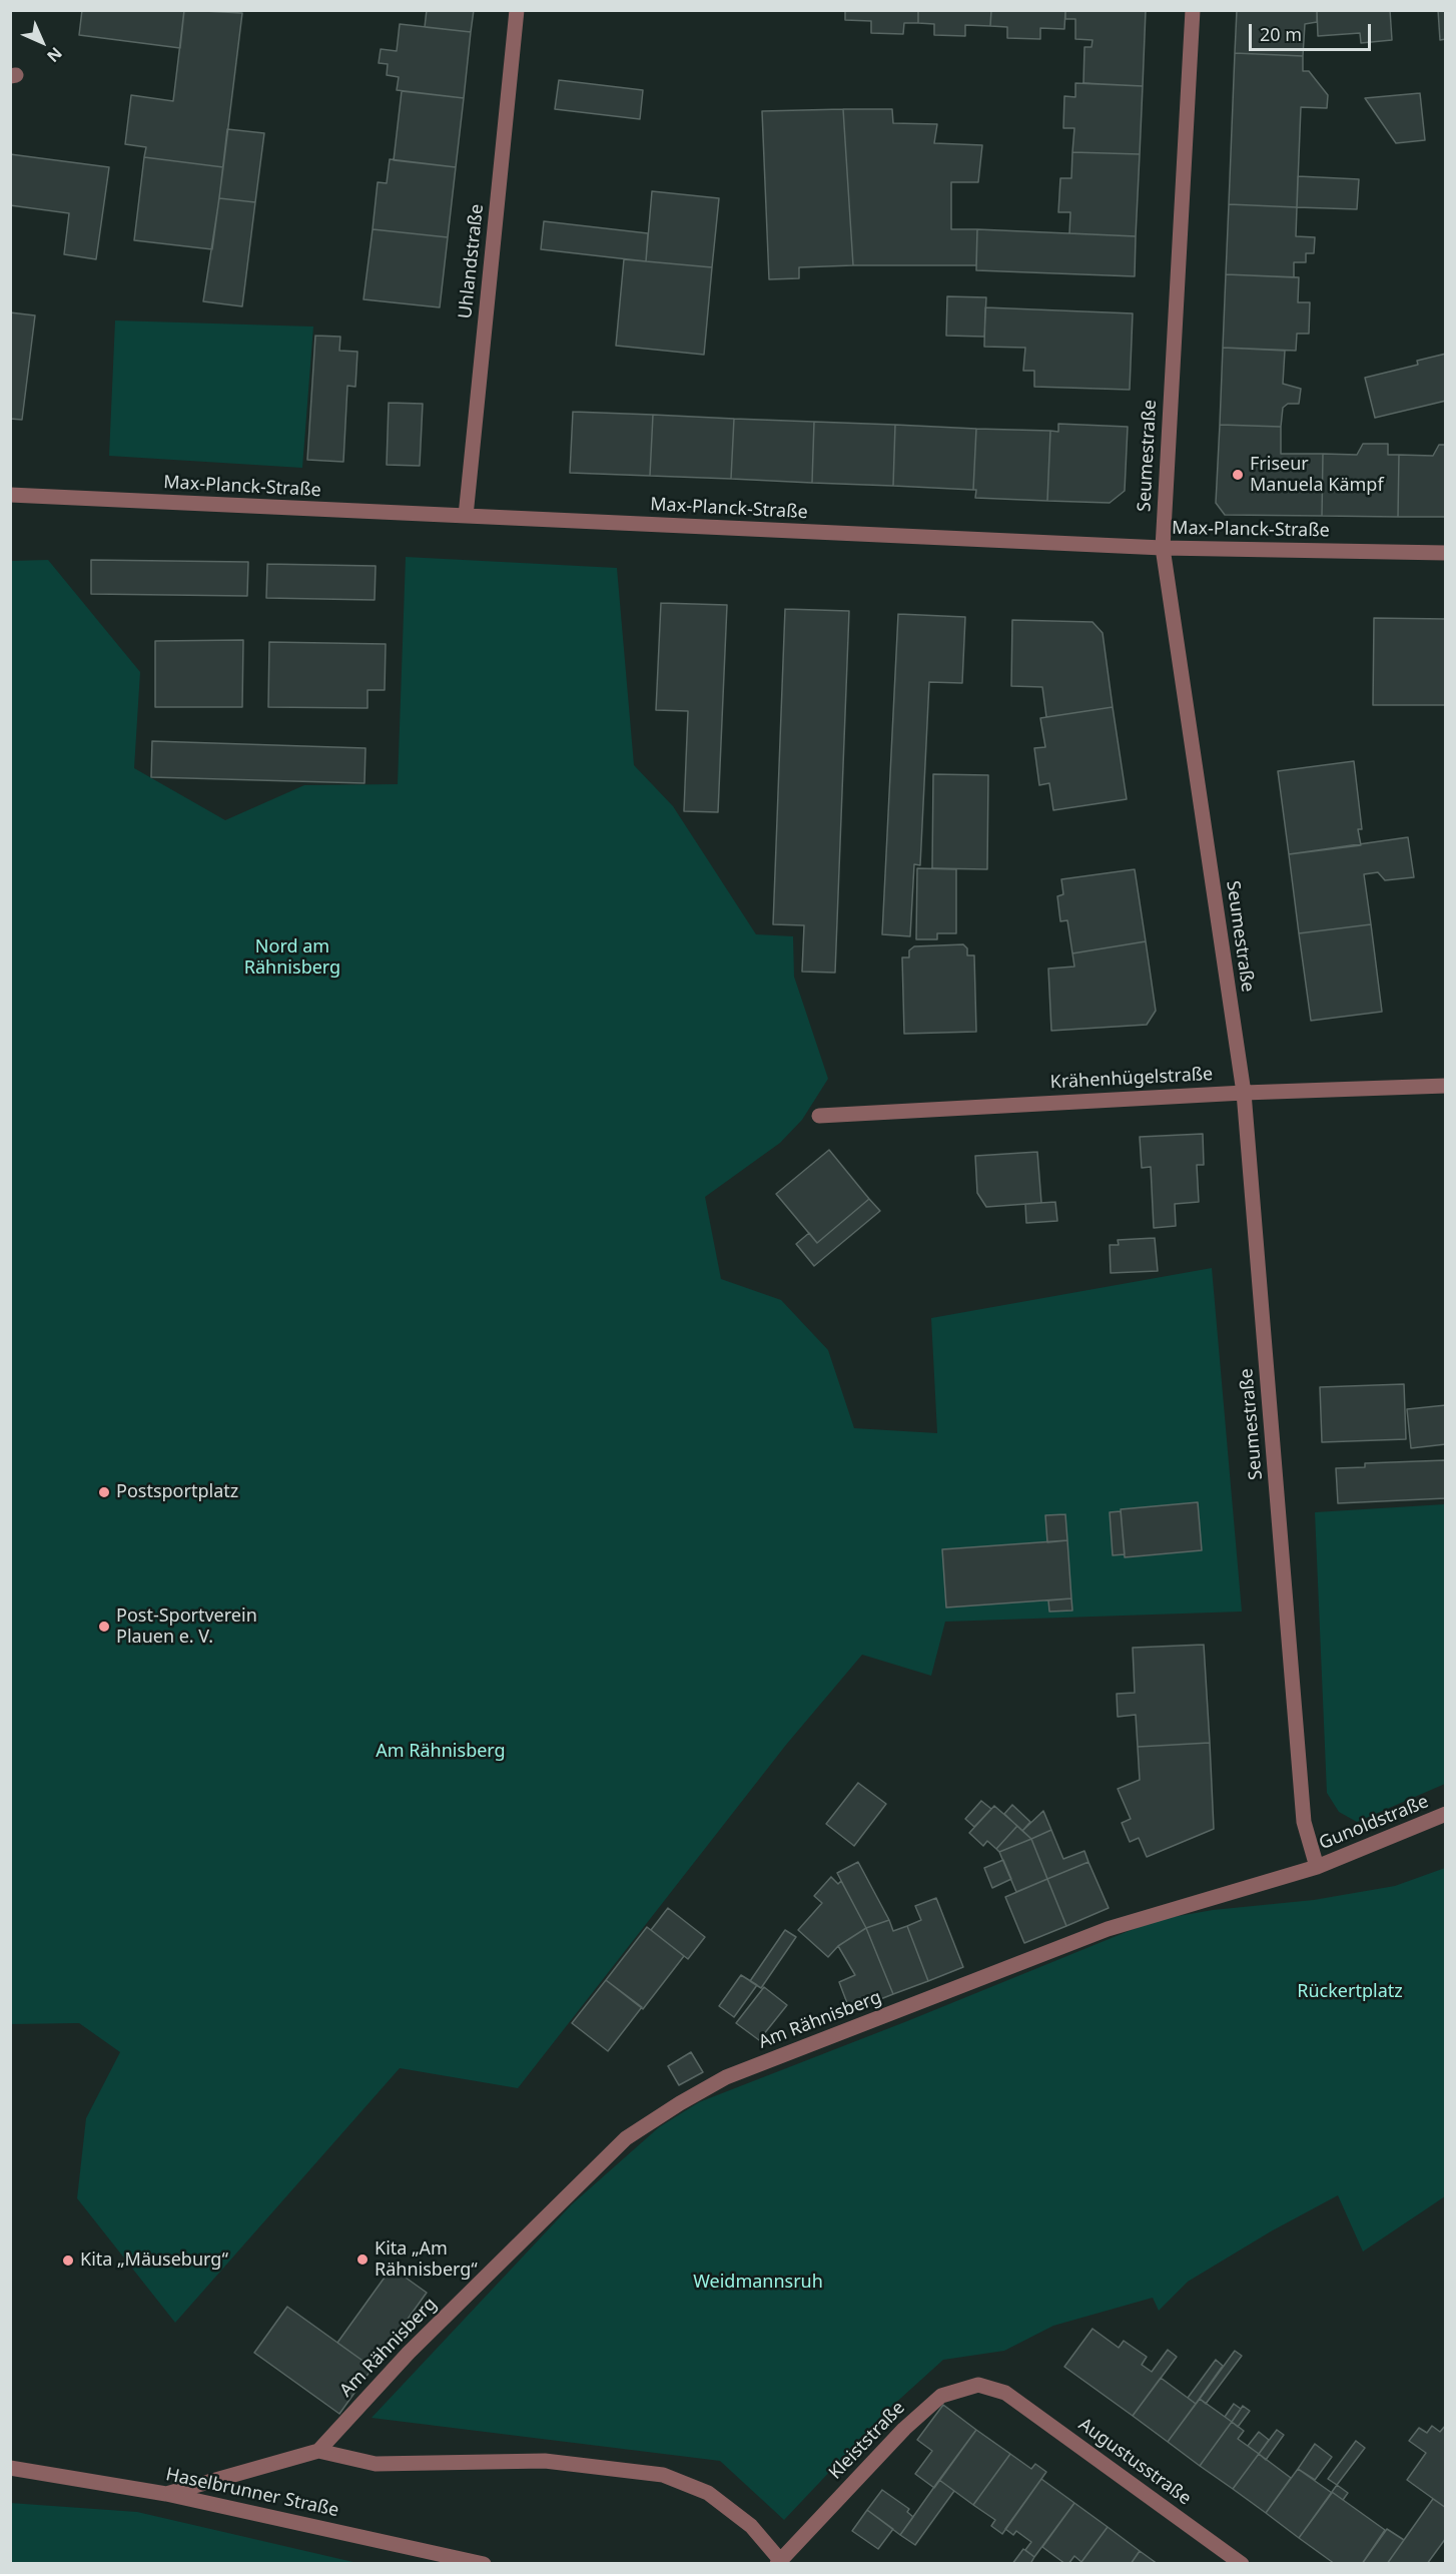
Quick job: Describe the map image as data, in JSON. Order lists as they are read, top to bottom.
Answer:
{
  "streets": {
    "street": [
      "Uhlandstraße",
      "Seumestraße",
      "Max-Planck-Straße",
      "Krähenhügelstraße",
      "Gunoldstraße",
      "Am Rähnisberg",
      "Kleiststraße",
      "Augustusstraße",
      "Haselbrunner Straße"
    ]
  },
  "crossings": [
    ["Uhlandstraße", "Max-Planck-Straße"],
    ["Seumestraße", "Max-Planck-Straße"],
    ["Seumestraße", "Krähenhügelstraße"],
    ["Seumestraße", "Gunoldstraße"],
    ["Seumestraße", "Am Rähnisberg"],
    ["Gunoldstraße", "Am Rähnisberg"],
    ["Kleiststraße", "Augustusstraße"]
  ],
  "parks": [
    "Nord am Rähnisberg",
    "Am Rähnisberg",
    "Rückertplatz",
    "Weidmannsruh"
  ],
  "places": [
    "Friseur Manuela Kämpf",
    "Postsportplatz",
    "Post-Sportverein Plauen e. V.",
    "Kita „Am Rähnisberg“",
    "Kita „Mäuseburg“"
  ],
  "scale_bar": "20 m",
  "north": "bottom right"
}
